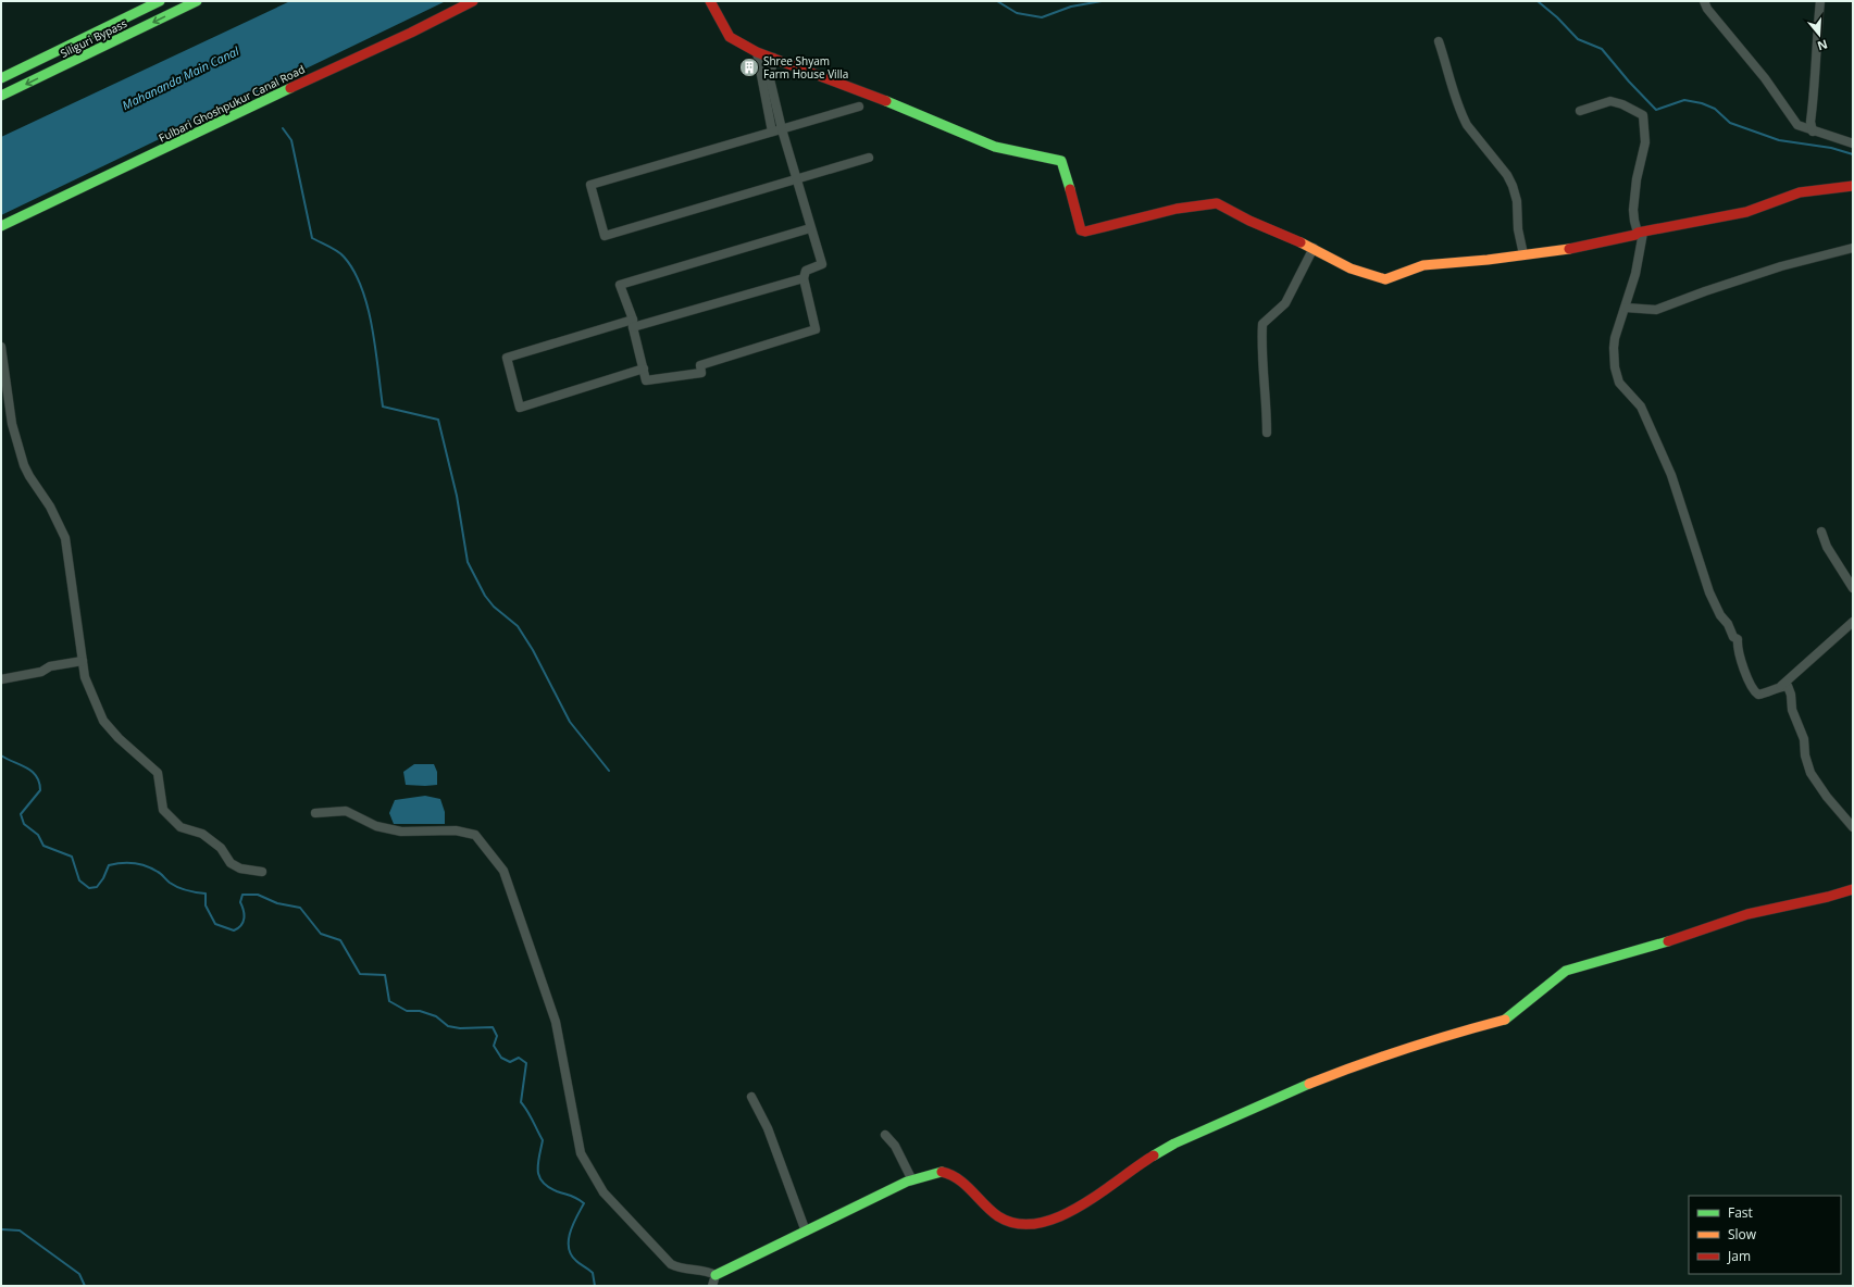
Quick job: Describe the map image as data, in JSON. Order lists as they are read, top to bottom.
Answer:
{
  "streets": {
    "main road": ["Siliguri Bypass", "Fulbari Ghoshpukur Canal Road"]
  },
  "water": ["Mahananda Main Canal"],
  "places": {
    "building": ["Shree Shyam Farm House Villa"]
  },
  "legend": ["Fast", "Slow", "Jam"],
  "north": "bottom"
}
